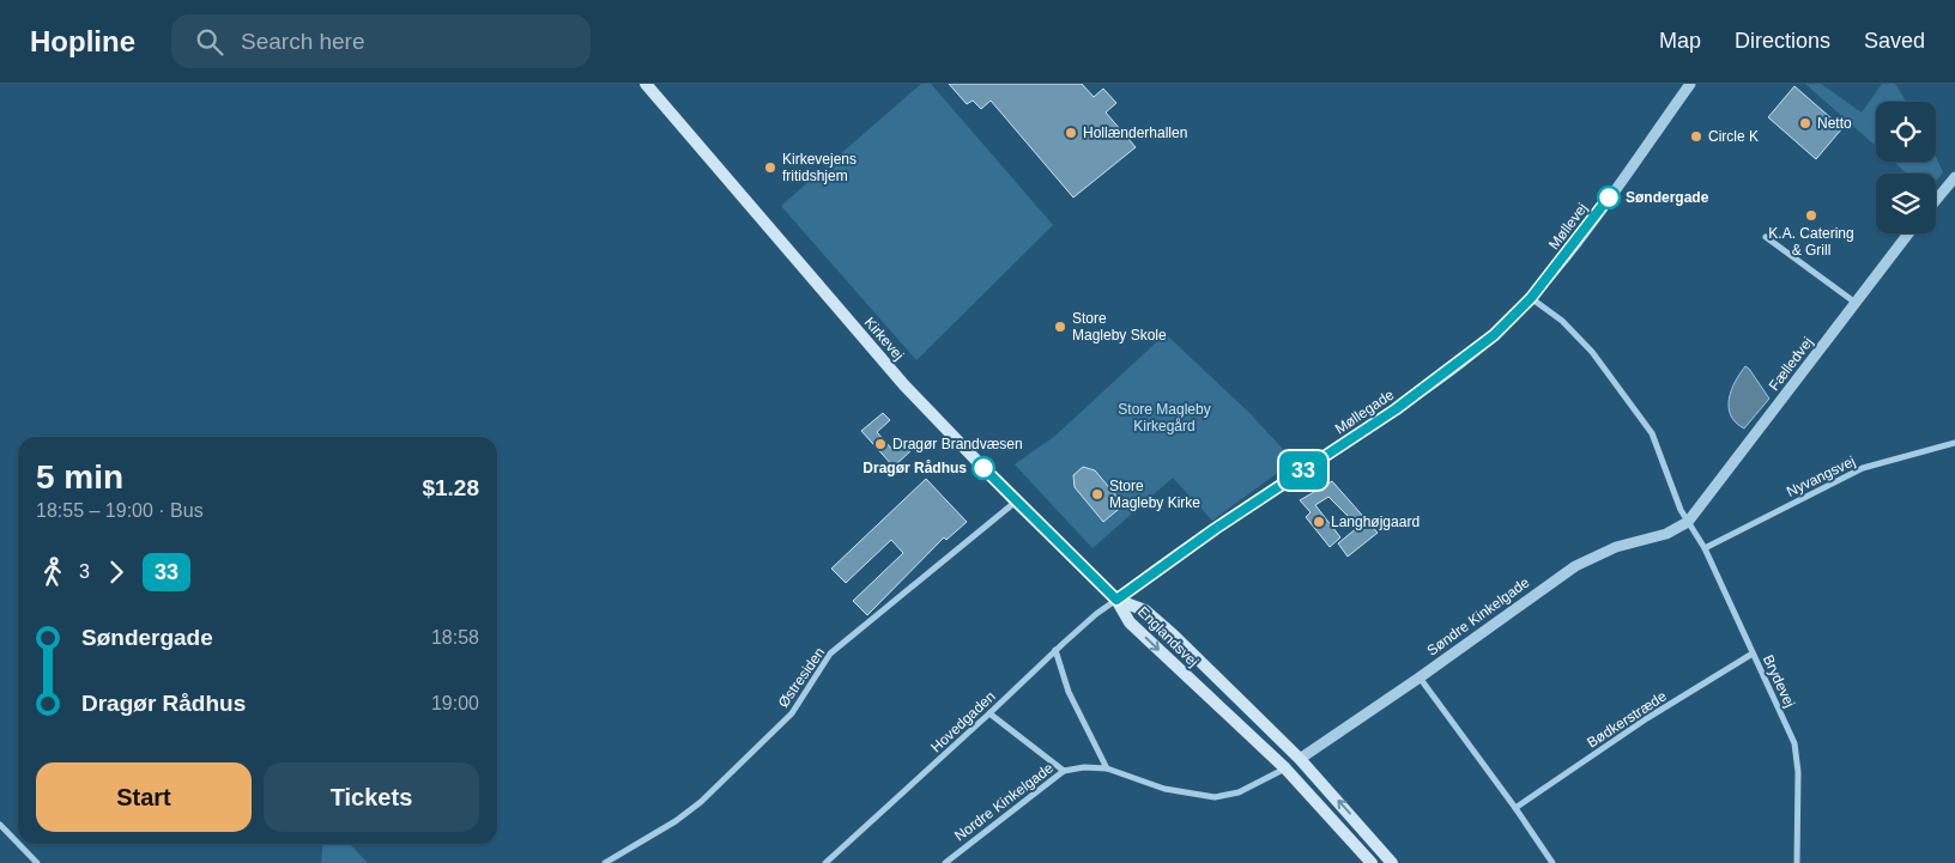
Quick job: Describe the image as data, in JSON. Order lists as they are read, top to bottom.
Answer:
{
  "streets": {
    "main road": ["Kirkevej", "Englandsvej"],
    "street": [
      "Møllevej",
      "Fælledvej",
      "Møllegade",
      "Nyvangsvej",
      "Søndre Kinkelgade",
      "Østresiden",
      "Brydevej",
      "Bødkerstræde",
      "Hovedgaden",
      "Nordre Kinkelgade"
    ]
  },
  "crossings": [
    ["Møllevej", "Møllegade"],
    ["Kirkevej", "Møllegade"],
    ["Kirkevej", "Englandsvej"],
    ["Kirkevej", "Østresiden"],
    ["Kirkevej", "Hovedgaden"],
    ["Fælledvej", "Søndre Kinkelgade"],
    ["Fælledvej", "Brydevej"],
    ["Møllegade", "Englandsvej"],
    ["Møllegade", "Hovedgaden"],
    ["Nyvangsvej", "Brydevej"],
    ["Søndre Kinkelgade", "Englandsvej"],
    ["Søndre Kinkelgade", "Brydevej"],
    ["Englandsvej", "Hovedgaden"],
    ["Englandsvej", "Nordre Kinkelgade"],
    ["Brydevej", "Bødkerstræde"]
  ],
  "parks": ["Store Magleby Kirkegård"],
  "places": [
    "Netto",
    "Hollænderhallen",
    "Circle K",
    "Kirkevejens fritidshjem",
    "Søndergade",
    "K.A. Catering & Grill",
    "Store Magleby Skole",
    "Dragør Brandvæsen",
    "Dragør Rådhus",
    "Store Magleby Kirke",
    "Langhøjgaard"
  ],
  "lines": ["bus line 33"],
  "page": {
    "header": "Hopline",
    "search": "Search here",
    "nav": ["Map", "Directions", "Saved"],
    "on_map": "33",
    "heading": ["5 min", "18:55 – 19:00 · Bus", "$1.28"],
    "legs": ["3", "33"],
    "list": [
      {
        "name": "Søndergade",
        "value": "18:58"
      },
      {
        "name": "Dragør Rådhus",
        "value": "19:00"
      }
    ],
    "buttons": ["Start", "Tickets"]
  }
}
